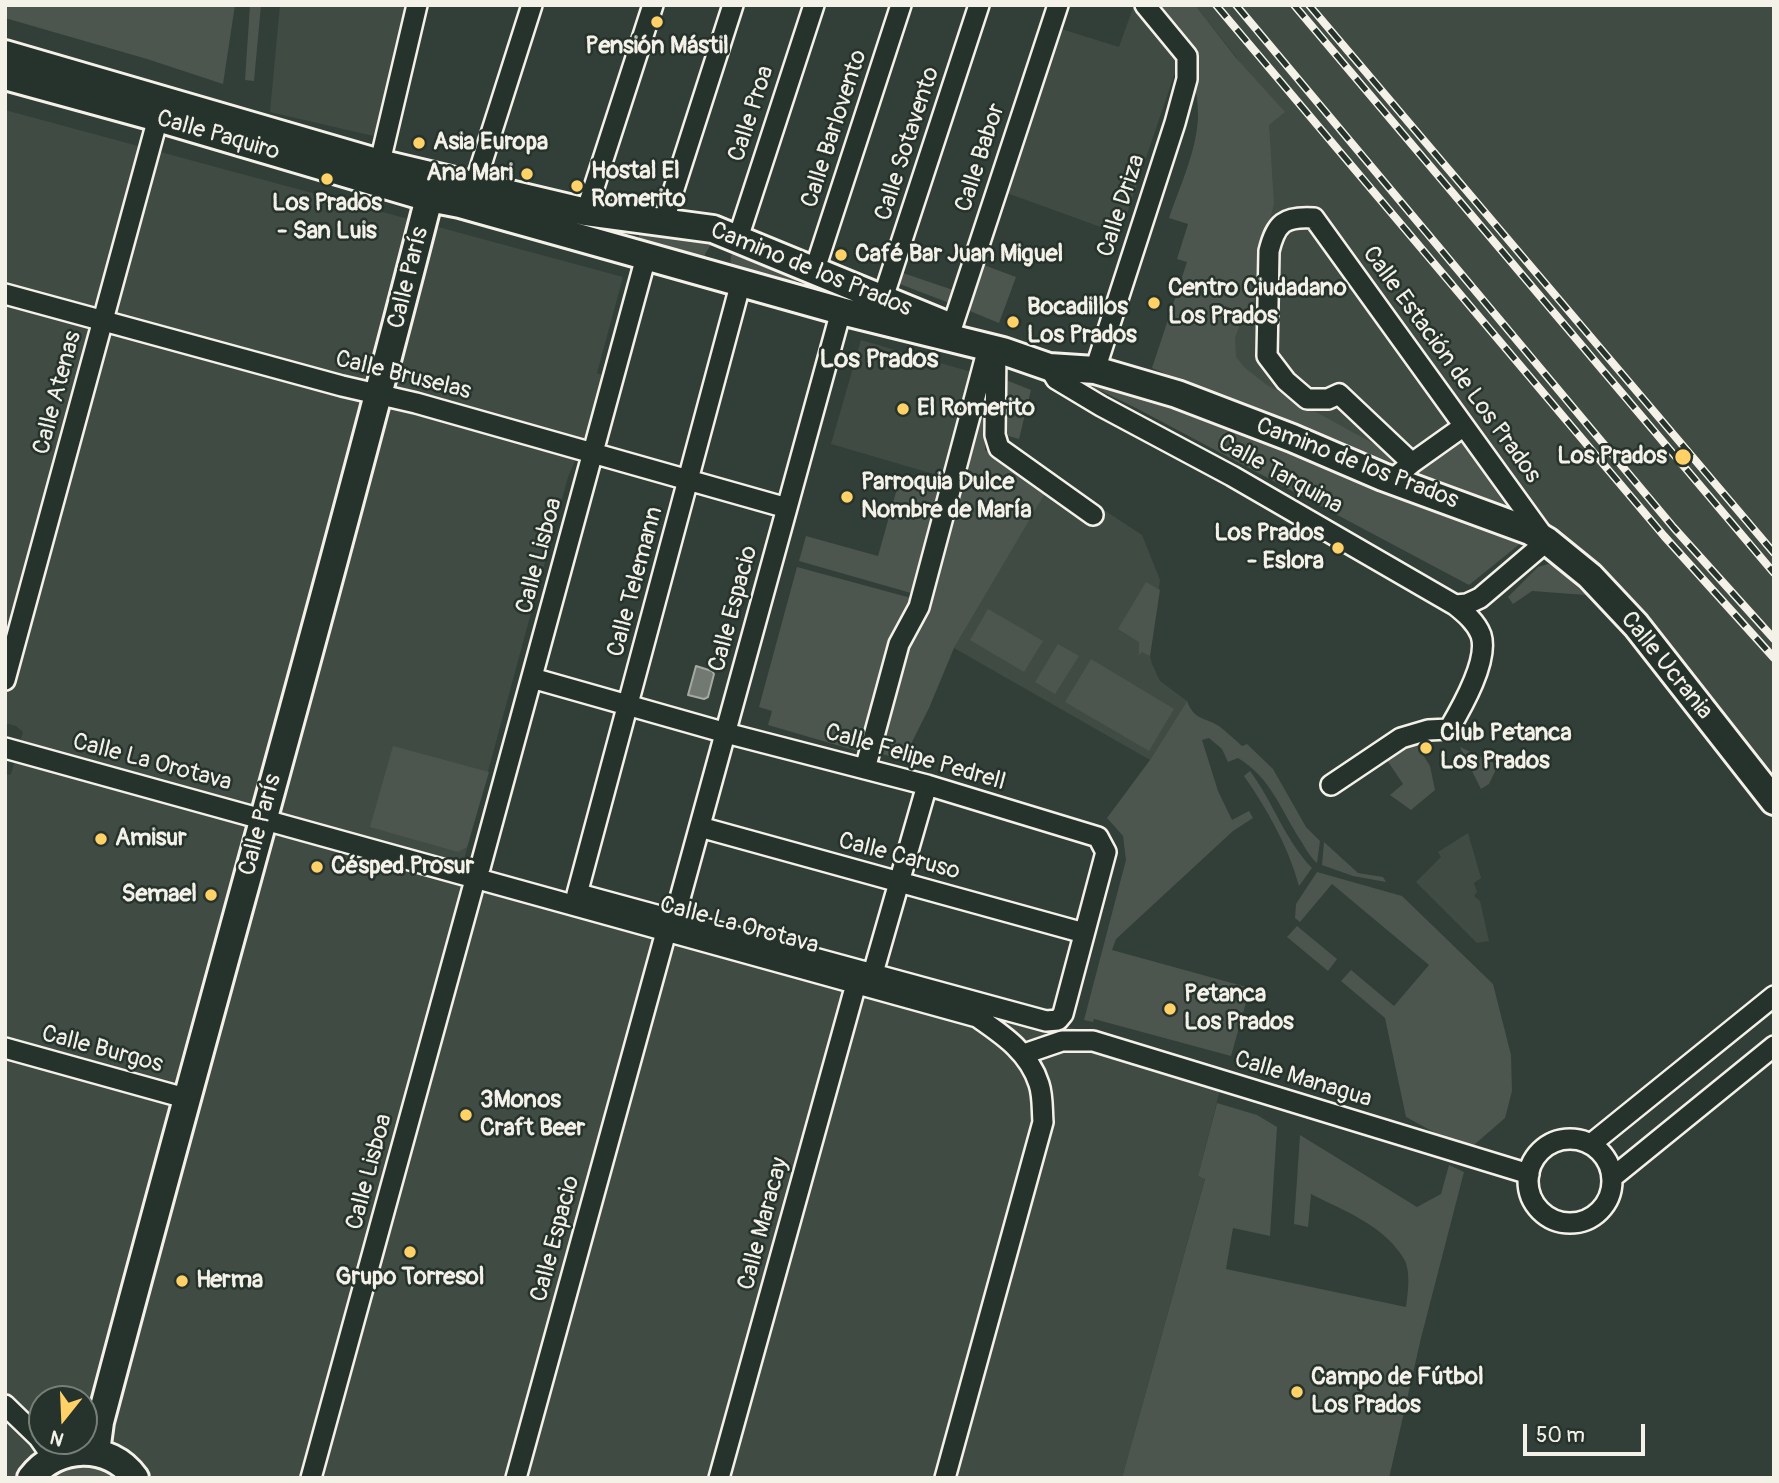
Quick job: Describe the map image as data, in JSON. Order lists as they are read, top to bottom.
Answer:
{
  "streets": {
    "main road": [
      "Calle Paquiro",
      "Camino de los Prados",
      "Calle París",
      "Calle Ucrania"
    ],
    "street": [
      "Calle Proa",
      "Calle Barlovento",
      "Calle Sotavento",
      "Calle Babor",
      "Calle Driza",
      "Calle Estación de Los Prados",
      "Calle Bruselas",
      "Calle Atenas",
      "Calle Tarquina",
      "Calle Lisboa",
      "Calle Telemann",
      "Calle Espacio",
      "Calle Felipe Pedrell",
      "Calle La Orotava",
      "Calle Caruso",
      "Calle Burgos",
      "Calle Managua",
      "Calle Maracay"
    ]
  },
  "crossings": [
    ["Calle Proa", "Camino de los Prados"],
    ["Calle Barlovento", "Camino de los Prados"],
    ["Calle Paquiro", "Camino de los Prados"],
    ["Calle Paquiro", "Calle París"],
    ["Calle Paquiro", "Calle Atenas"],
    ["Calle Sotavento", "Camino de los Prados"],
    ["Calle Babor", "Camino de los Prados"],
    ["Calle Driza", "Camino de los Prados"],
    ["Camino de los Prados", "Calle París"],
    ["Camino de los Prados", "Calle Estación de Los Prados"],
    ["Camino de los Prados", "Calle Tarquina"],
    ["Camino de los Prados", "Calle Lisboa"],
    ["Camino de los Prados", "Calle Telemann"],
    ["Camino de los Prados", "Calle Espacio"],
    ["Camino de los Prados", "Calle Ucrania"],
    ["Calle París", "Calle Bruselas"],
    ["Calle París", "Calle La Orotava"],
    ["Calle París", "Calle Burgos"],
    ["Calle Estación de Los Prados", "Calle Ucrania"],
    ["Calle Bruselas", "Calle Atenas"],
    ["Calle Bruselas", "Calle Lisboa"],
    ["Calle Bruselas", "Calle Telemann"],
    ["Calle Bruselas", "Calle Espacio"],
    ["Calle Lisboa", "Calle Felipe Pedrell"],
    ["Calle Lisboa", "Calle La Orotava"],
    ["Calle Telemann", "Calle Felipe Pedrell"],
    ["Calle Espacio", "Calle Felipe Pedrell"],
    ["Calle Espacio", "Calle La Orotava"],
    ["Calle Espacio", "Calle Caruso"],
    ["Calle Felipe Pedrell", "Calle Caruso"],
    ["Calle La Orotava", "Calle Managua"],
    ["Calle La Orotava", "Calle Maracay"]
  ],
  "districts": ["Los Prados"],
  "places": [
    "Pensión Mástil",
    "Asia Europa",
    "Ana Mari",
    "Los Prados - San Luis",
    "Hostal El Romerito",
    "Café Bar Juan Miguel",
    "Centro Ciudadano Los Prados",
    "Bocadillos Los Prados",
    "El Romerito",
    "Los Prados",
    "Parroquia Dulce Nombre de María",
    "Los Prados - Eslora",
    "Club Petanca Los Prados",
    "Amisur",
    "Césped Prosur",
    "Semael",
    "Petanca Los Prados",
    "3Monos Craft Beer",
    "Grupo Torresol",
    "Herma",
    "Campo de Fútbol Los Prados"
  ],
  "scale_bar": "50 m",
  "north": "bottom"
}
